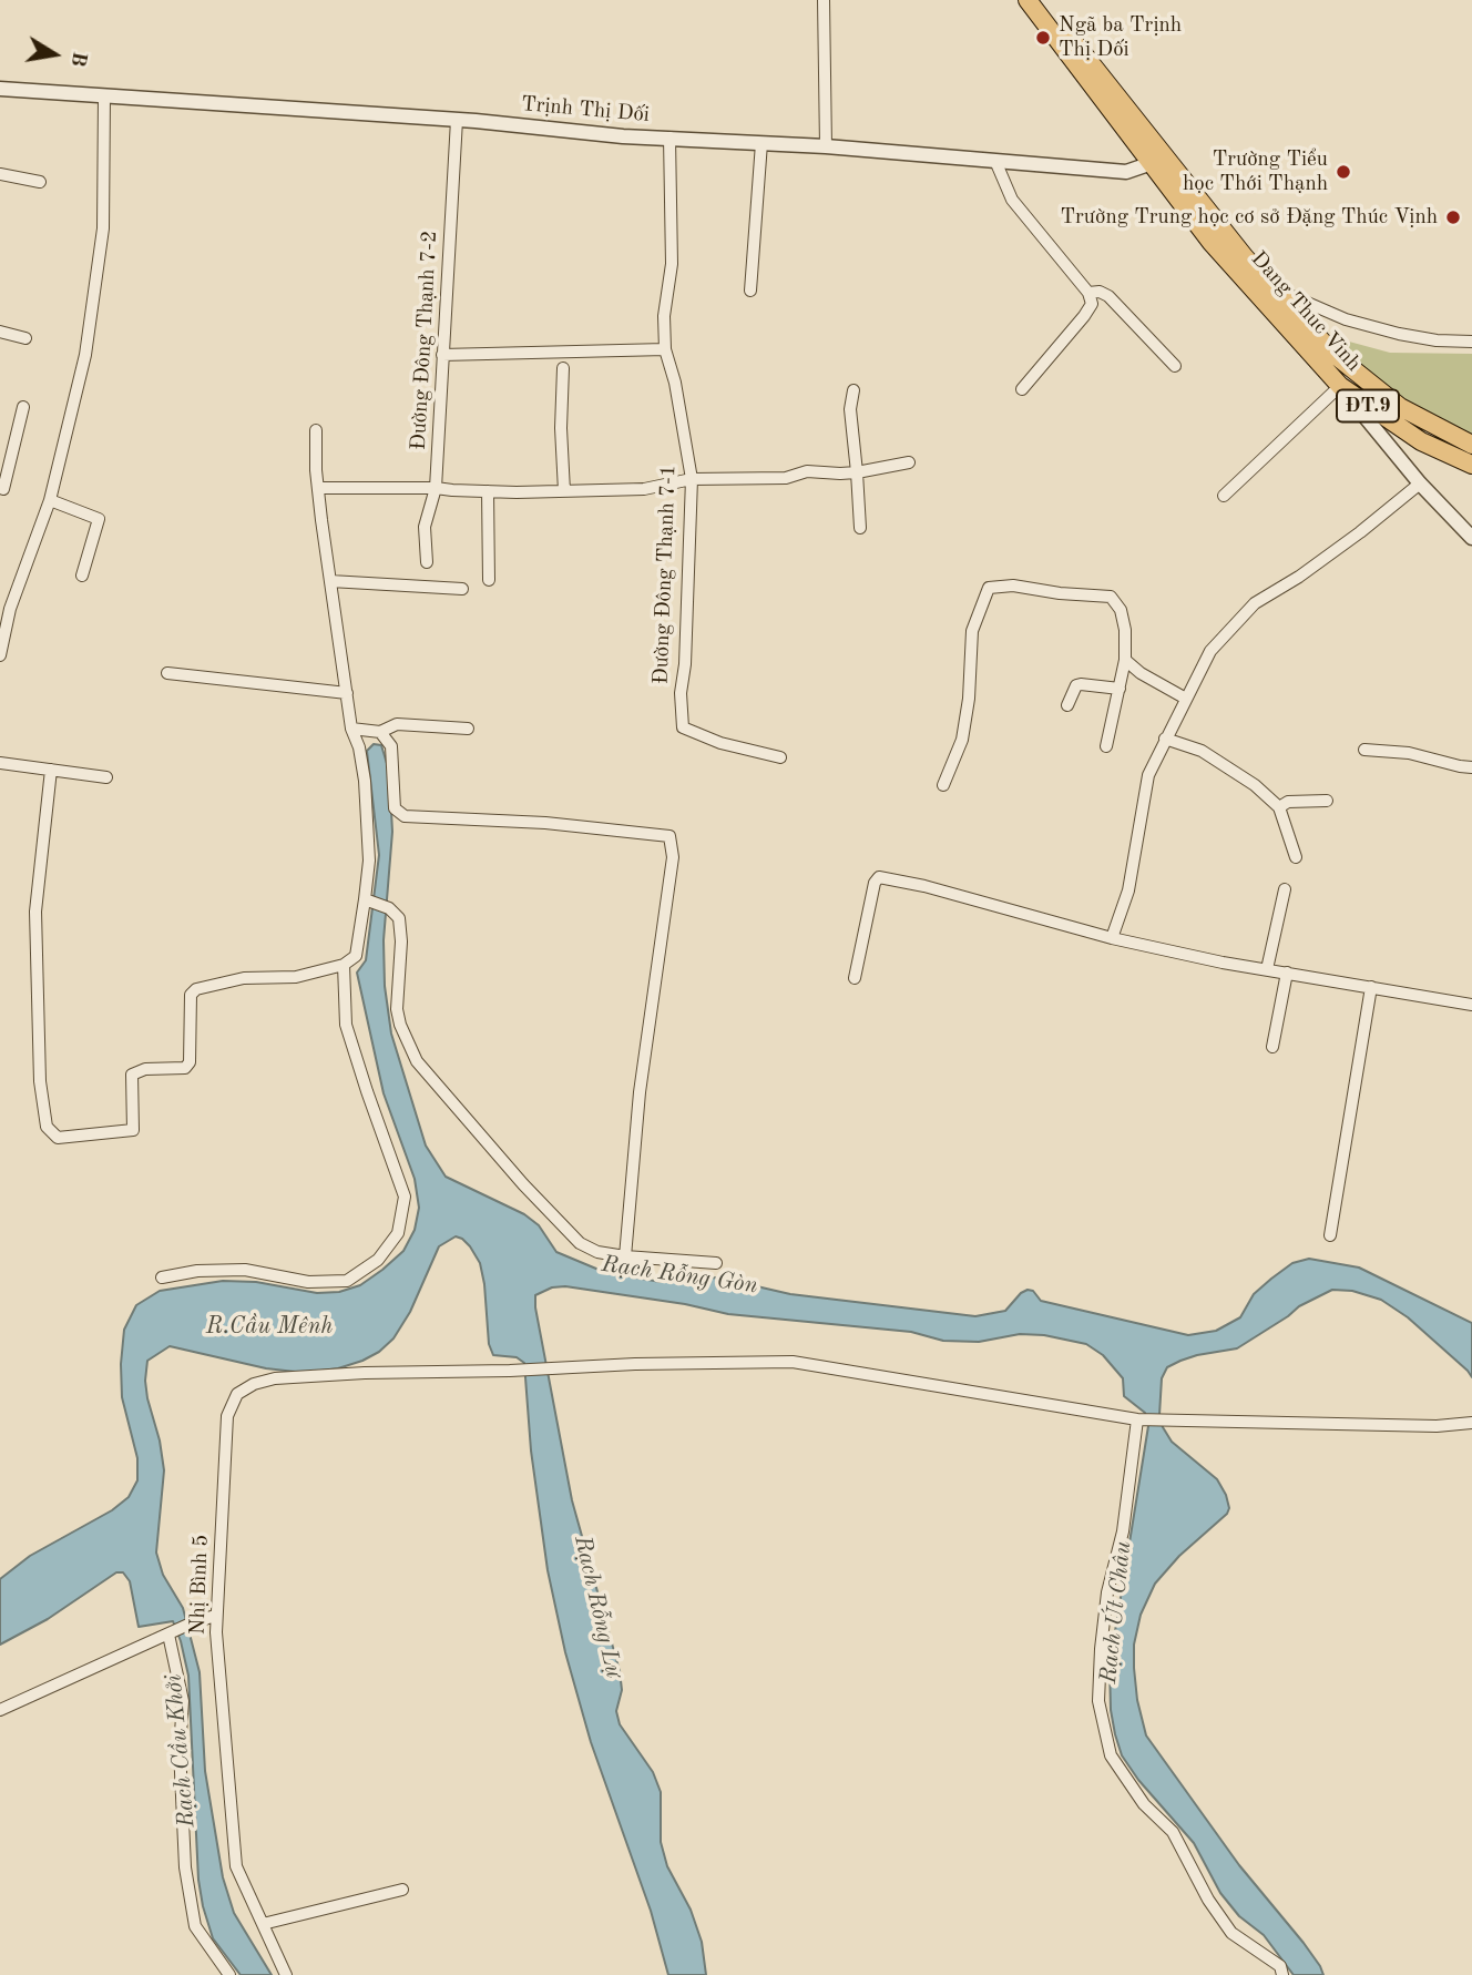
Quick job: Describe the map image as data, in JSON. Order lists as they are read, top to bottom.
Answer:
{
  "streets": {
    "main road": ["Dang Thuc Vinh", "ĐT.9"],
    "street": [
      "Trịnh Thị Dối",
      "Đường Đông Thạnh 7-2",
      "Đường Đông Thạnh 7-1",
      "Nhị Bình 5"
    ]
  },
  "crossings": [
    ["Trịnh Thị Dối", "Dang Thuc Vinh"],
    ["Trịnh Thị Dối", "Đường Đông Thạnh 7-2"],
    ["Trịnh Thị Dối", "Đường Đông Thạnh 7-1"]
  ],
  "water": [
    "Rạch Rỗng Gòn",
    "R.Cầu Mênh",
    "Rạch Rỗng Lự",
    "Rạch Út Châu",
    "Rạch Cầu Khởi"
  ],
  "places": ["Ngã ba Trịnh Thị Dối", "Trường Tiểu học Thới Thạnh", "Trường Trung học cơ sở Đặng Thúc Vịnh"],
  "north": "right"
}
